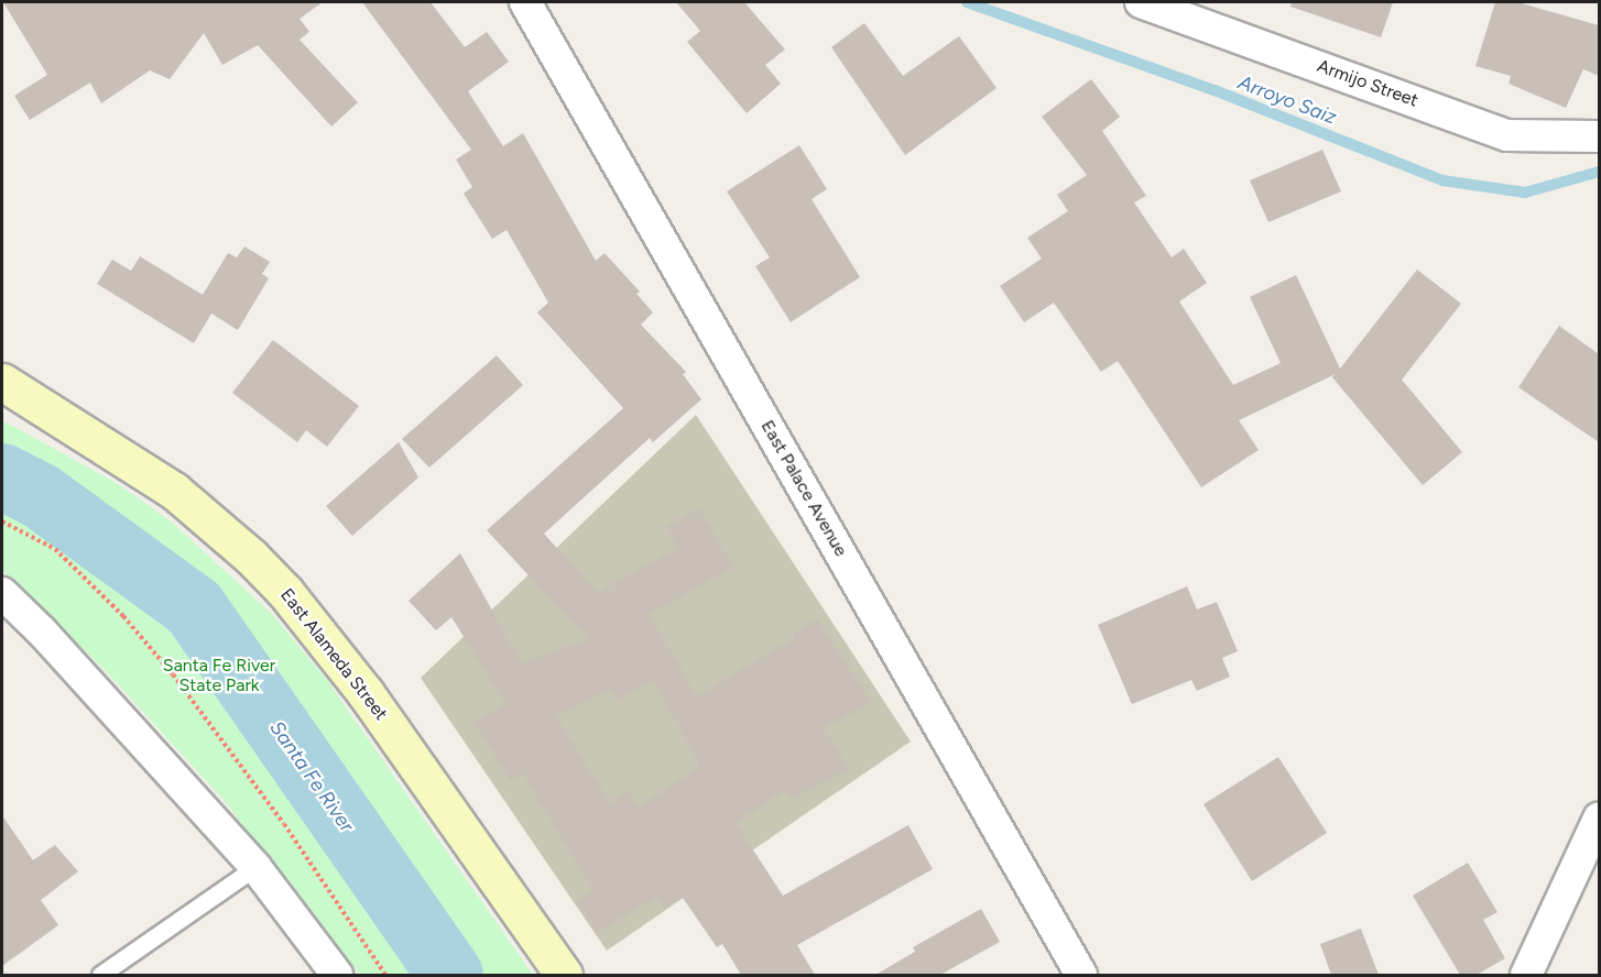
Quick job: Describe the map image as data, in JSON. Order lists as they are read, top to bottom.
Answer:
{
  "streets": {
    "street": ["Armijo Street", "East Palace Avenue", "East Alameda Street"]
  },
  "water": ["Arroyo Saiz", "Santa Fe River"],
  "parks": ["Santa Fe River State Park"]
}
